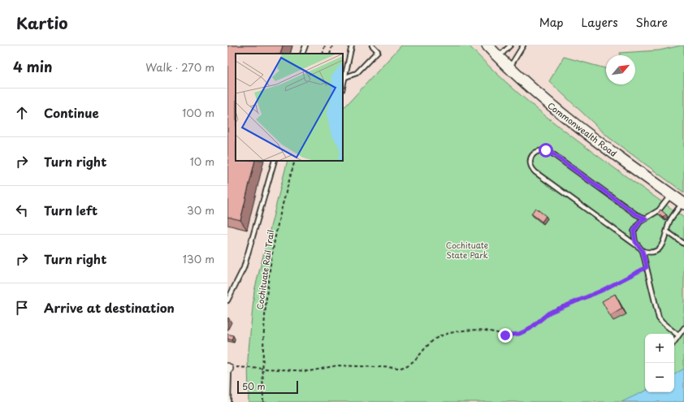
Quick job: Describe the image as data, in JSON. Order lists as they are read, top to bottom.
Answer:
{
  "streets": {
    "main road": ["Commonwealth Road"],
    "path": ["Cochituate Rail Trail"]
  },
  "parks": ["Cochituate State Park"],
  "scale_bar": "50 m",
  "north": "top right",
  "page": {
    "header": "Kartio",
    "nav": ["Map", "Layers", "Share"],
    "heading": ["4 min", "Walk · 270 m"],
    "list": [
      ["Continue", "100 m"],
      ["Turn right", "10 m"],
      ["Turn left", "30 m"],
      ["Turn right", "130 m"],
      "Arrive at destination"
    ],
    "map_buttons": ["+", "−"],
    "scale": "50 m"
  }
}
